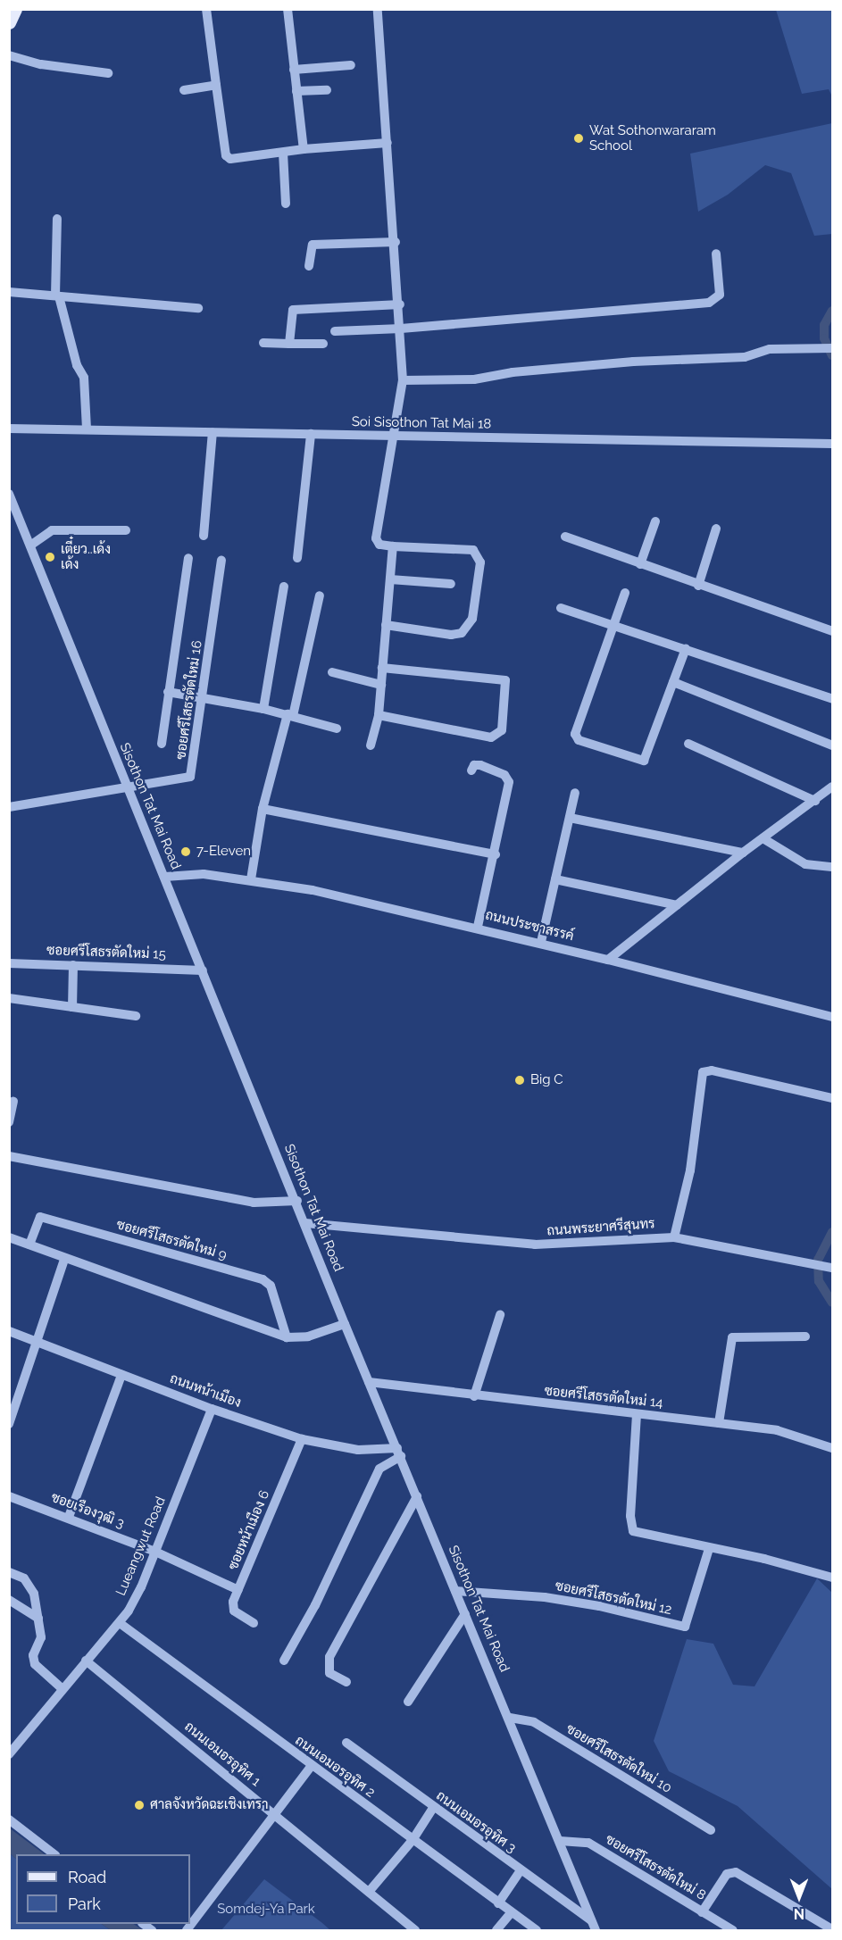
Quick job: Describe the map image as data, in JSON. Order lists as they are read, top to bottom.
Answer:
{
  "streets": {
    "street": [
      "Soi Sisothon Tat Mai 18",
      "ซอยศรีโสธรตัดใหม่ 16",
      "Sisothon Tat Mai Road",
      "ถนนประชาสรรค์",
      "ซอยศรีโสธรตัดใหม่ 15",
      "ถนนพระยาศรีสุนทร",
      "ซอยศรีโสธรตัดใหม่ 9",
      "ถนนหน้าเมือง",
      "ซอยศรีโสธรตัดใหม่ 14",
      "ซอยเรืองวุฒิ 3",
      "ซอยหน้าเมือง 6",
      "Lueangwut Road",
      "ซอยศรีโสธรตัดใหม่ 12",
      "ถนนเอมอรอุทิศ 1",
      "ซอยศรีโสธรตัดใหม่ 10",
      "ถนนเอมอรอุทิศ 2",
      "ถนนเอมอรอุทิศ 3",
      "ซอยศรีโสธรตัดใหม่ 8"
    ]
  },
  "crossings": [
    ["ซอยศรีโสธรตัดใหม่ 16", "Sisothon Tat Mai Road"],
    ["Sisothon Tat Mai Road", "ถนนประชาสรรค์"],
    ["Sisothon Tat Mai Road", "ซอยศรีโสธรตัดใหม่ 15"],
    ["Sisothon Tat Mai Road", "ถนนพระยาศรีสุนทร"],
    ["Sisothon Tat Mai Road", "ถนนหน้าเมือง"],
    ["Sisothon Tat Mai Road", "ซอยศรีโสธรตัดใหม่ 14"],
    ["Sisothon Tat Mai Road", "ซอยศรีโสธรตัดใหม่ 12"],
    ["Sisothon Tat Mai Road", "ซอยศรีโสธรตัดใหม่ 10"],
    ["Sisothon Tat Mai Road", "ถนนเอมอรอุทิศ 3"],
    ["Sisothon Tat Mai Road", "ซอยศรีโสธรตัดใหม่ 8"],
    ["ถนนหน้าเมือง", "ซอยหน้าเมือง 6"],
    ["ถนนหน้าเมือง", "Lueangwut Road"],
    ["ซอยเรืองวุฒิ 3", "ซอยหน้าเมือง 6"],
    ["ซอยเรืองวุฒิ 3", "Lueangwut Road"],
    ["Lueangwut Road", "ถนนเอมอรอุทิศ 1"],
    ["Lueangwut Road", "ถนนเอมอรอุทิศ 2"]
  ],
  "parks": ["Somdej-Ya Park"],
  "places": [
    "Wat Sothonwararam School",
    "เตี๋ยว..เด้ง เด้ง",
    "7-Eleven",
    "Big C",
    "ศาลจังหวัดฉะเชิงเทรา"
  ],
  "legend": ["Road", "Park"],
  "north": "bottom"
}
